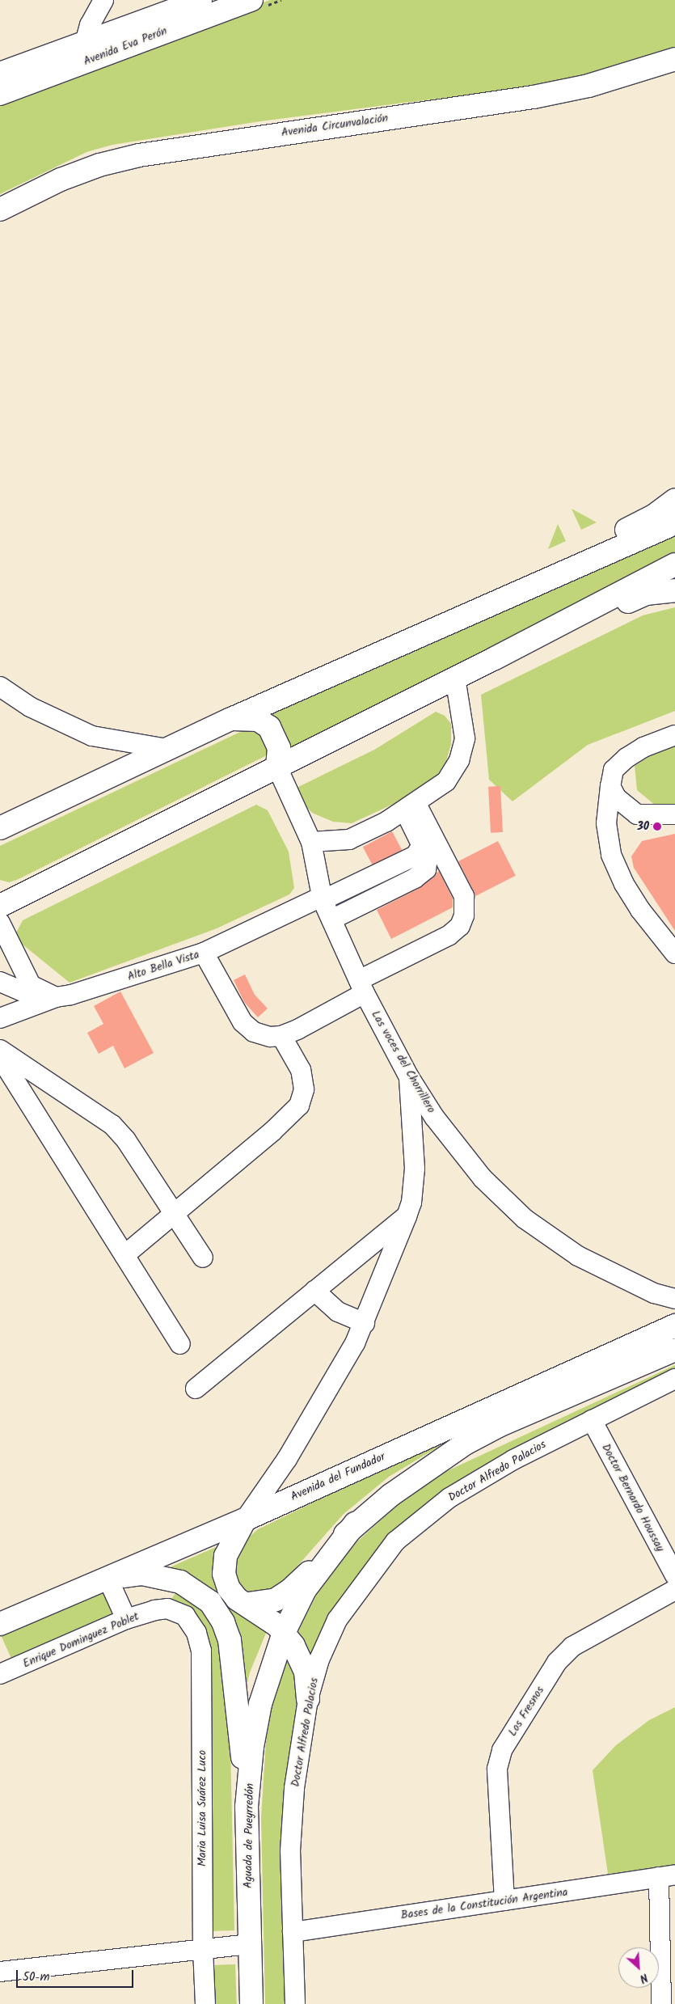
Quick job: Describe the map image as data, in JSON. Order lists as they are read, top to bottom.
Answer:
{
  "streets": {
    "main road": [
      "Avenida Eva Perón",
      "Avenida Circunvalación",
      "Avenida del Fundador",
      "Aguada de Pueyrredón"
    ],
    "street": [
      "Alto Bella Vista",
      "Las voces del Chorrillero",
      "Doctor Alfredo Palacios",
      "Doctor Bernardo Houssay",
      "Enrique Dominguez Poblet",
      "Los Fresnos",
      "Maria Luisa Suárez Luco",
      "Bases de la Constitución Argentina"
    ]
  },
  "crossings": [
    ["Alto Bella Vista", "Las voces del Chorrillero"],
    ["Doctor Alfredo Palacios", "Doctor Bernardo Houssay"],
    ["Doctor Alfredo Palacios", "Bases de la Constitución Argentina"],
    ["Enrique Dominguez Poblet", "Maria Luisa Suárez Luco"],
    ["Los Fresnos", "Bases de la Constitución Argentina"]
  ],
  "places": ["30"],
  "scale_bar": "50 m",
  "north": "bottom right"
}
